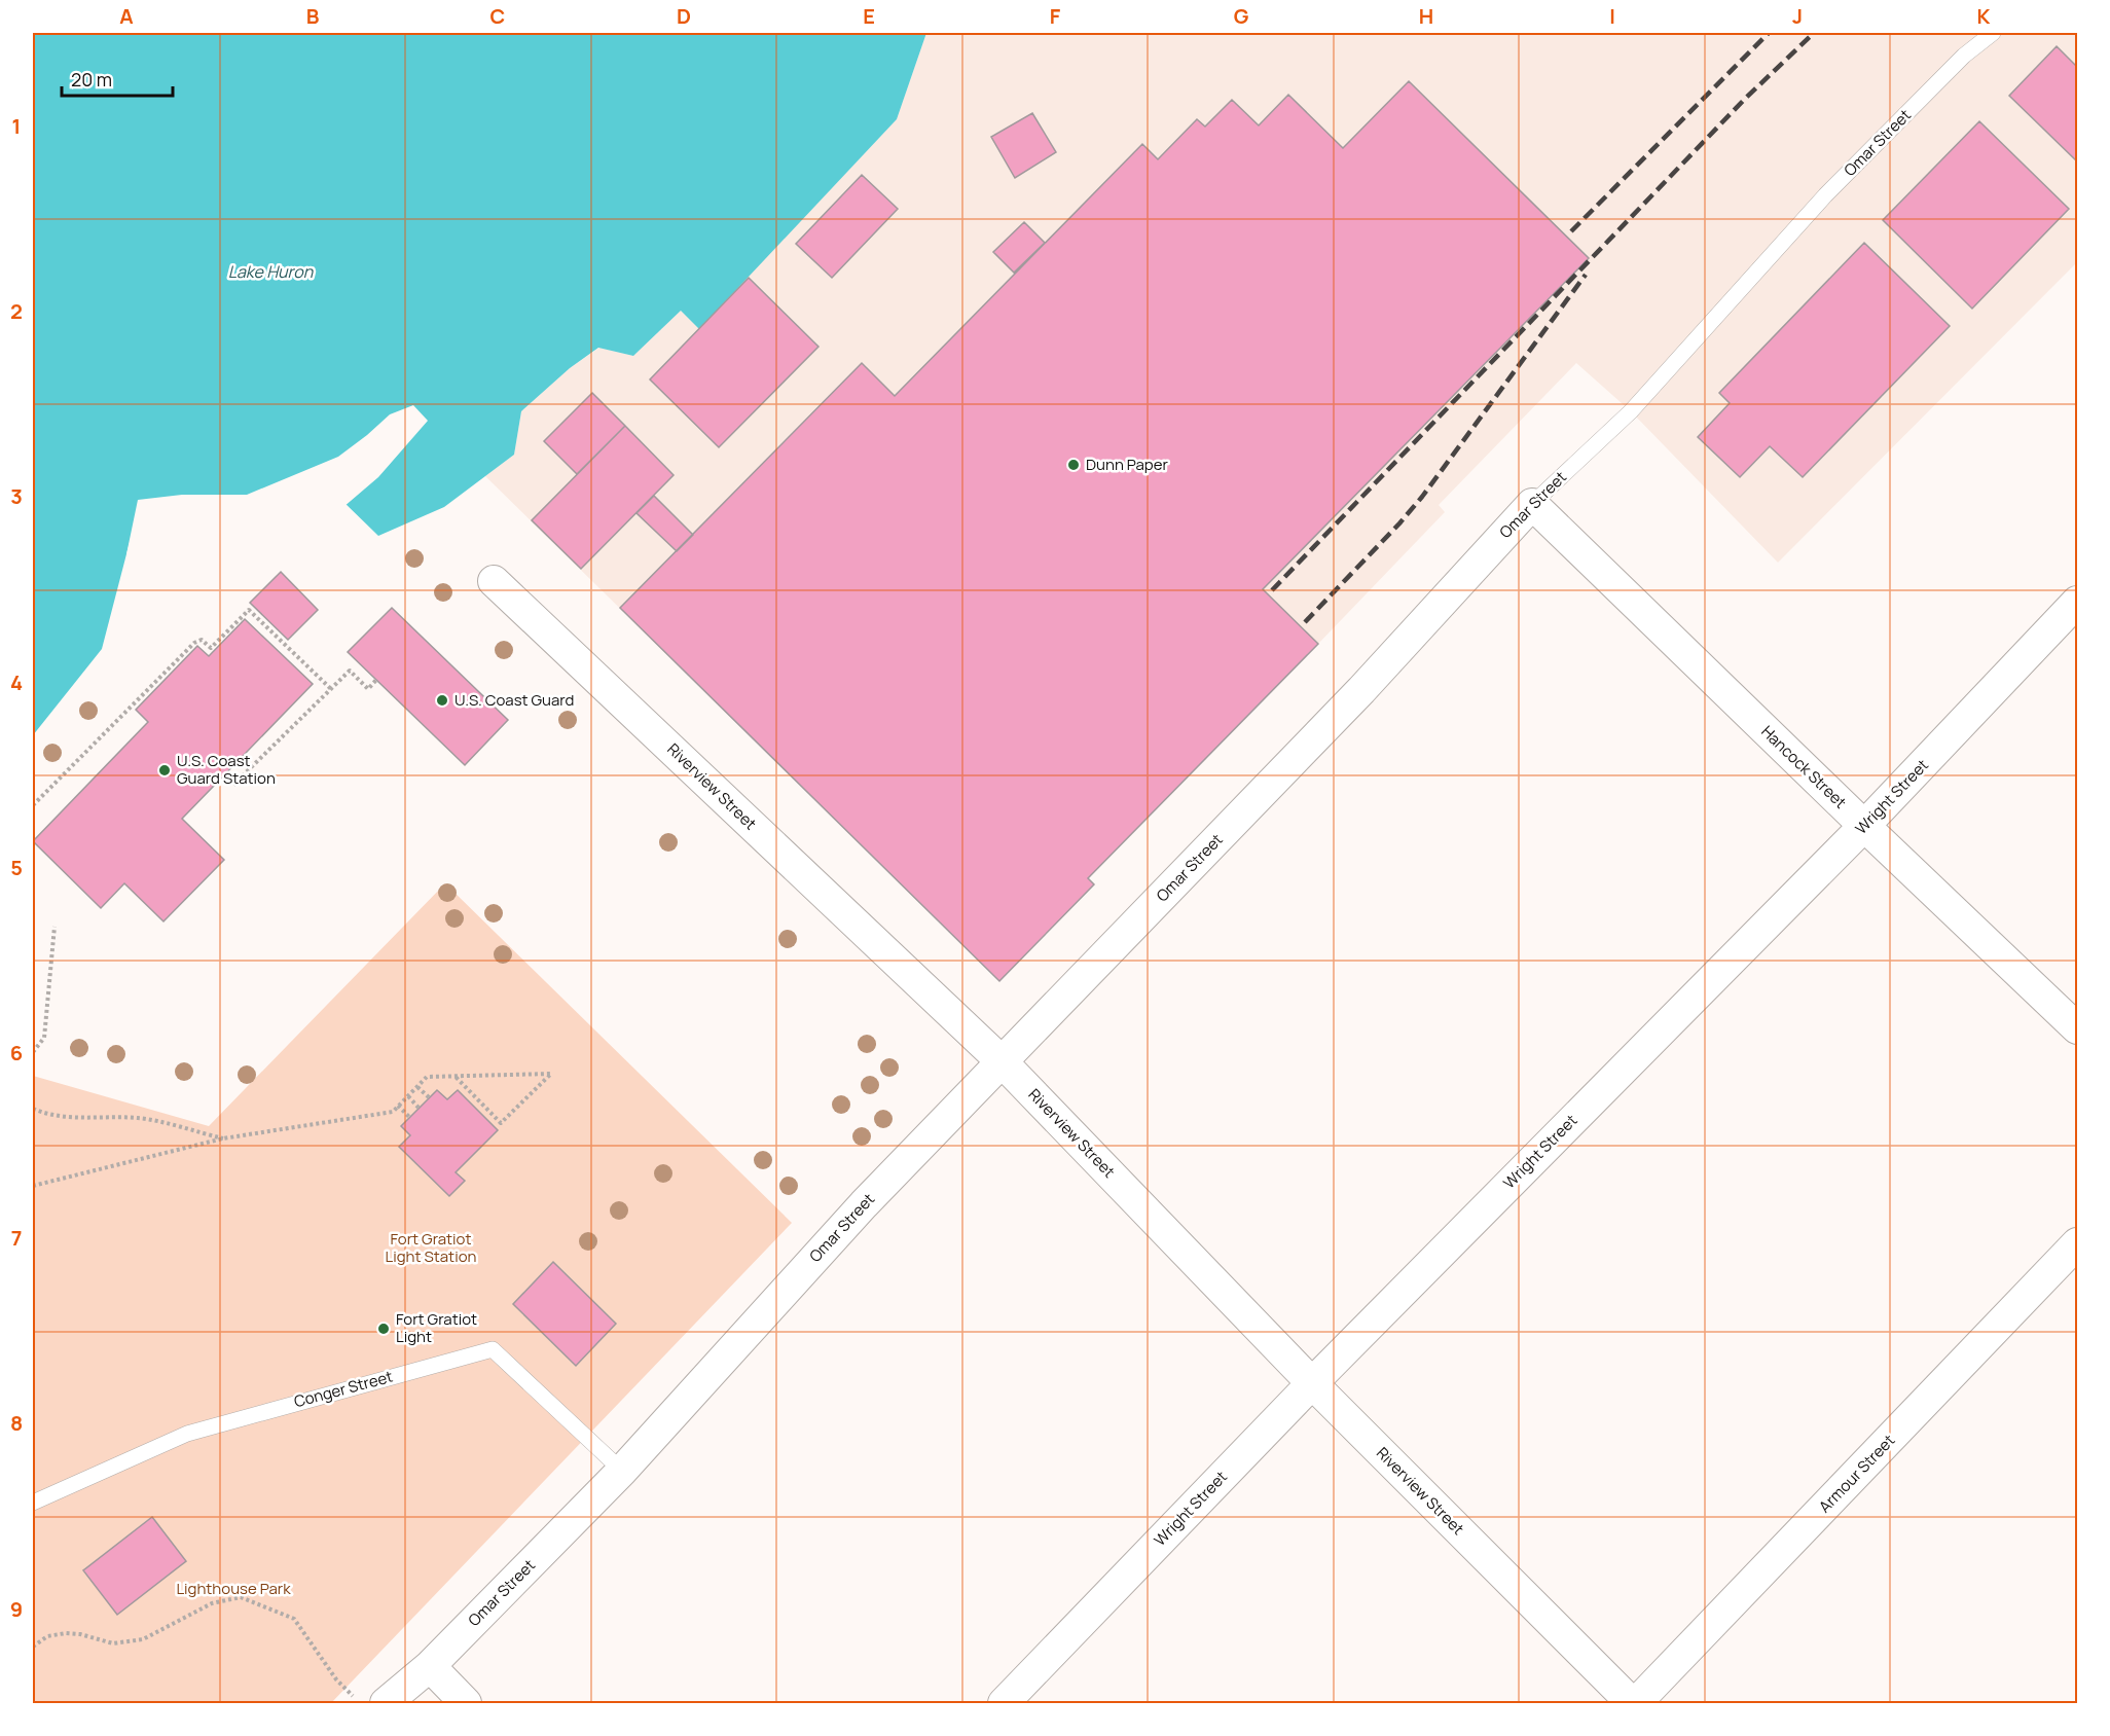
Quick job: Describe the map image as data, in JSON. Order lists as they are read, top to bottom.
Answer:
{
  "streets": {
    "street": [
      "Omar Street",
      "Hancock Street",
      "Riverview Street",
      "Wright Street",
      "Armour Street"
    ],
    "lane": ["Conger Street"]
  },
  "crossings": [
    ["Omar Street", "Hancock Street"],
    ["Omar Street", "Riverview Street"],
    ["Omar Street", "Conger Street"],
    ["Hancock Street", "Wright Street"],
    ["Riverview Street", "Wright Street"],
    ["Riverview Street", "Armour Street"]
  ],
  "water": ["Lake Huron"],
  "parks": ["Fort Gratiot Light Station", "Lighthouse Park"],
  "places": [
    "Dunn Paper",
    "U.S. Coast Guard",
    "U.S. Coast Guard Station",
    "Fort Gratiot Light"
  ],
  "scale_bar": "20 m",
  "grid": {
    "columns": [
      "A",
      "B",
      "C",
      "D",
      "E",
      "F",
      "G",
      "H",
      "I",
      "J",
      "K"
    ],
    "rows": [
      "1",
      "2",
      "3",
      "4",
      "5",
      "6",
      "7",
      "8",
      "9"
    ]
  }
}
